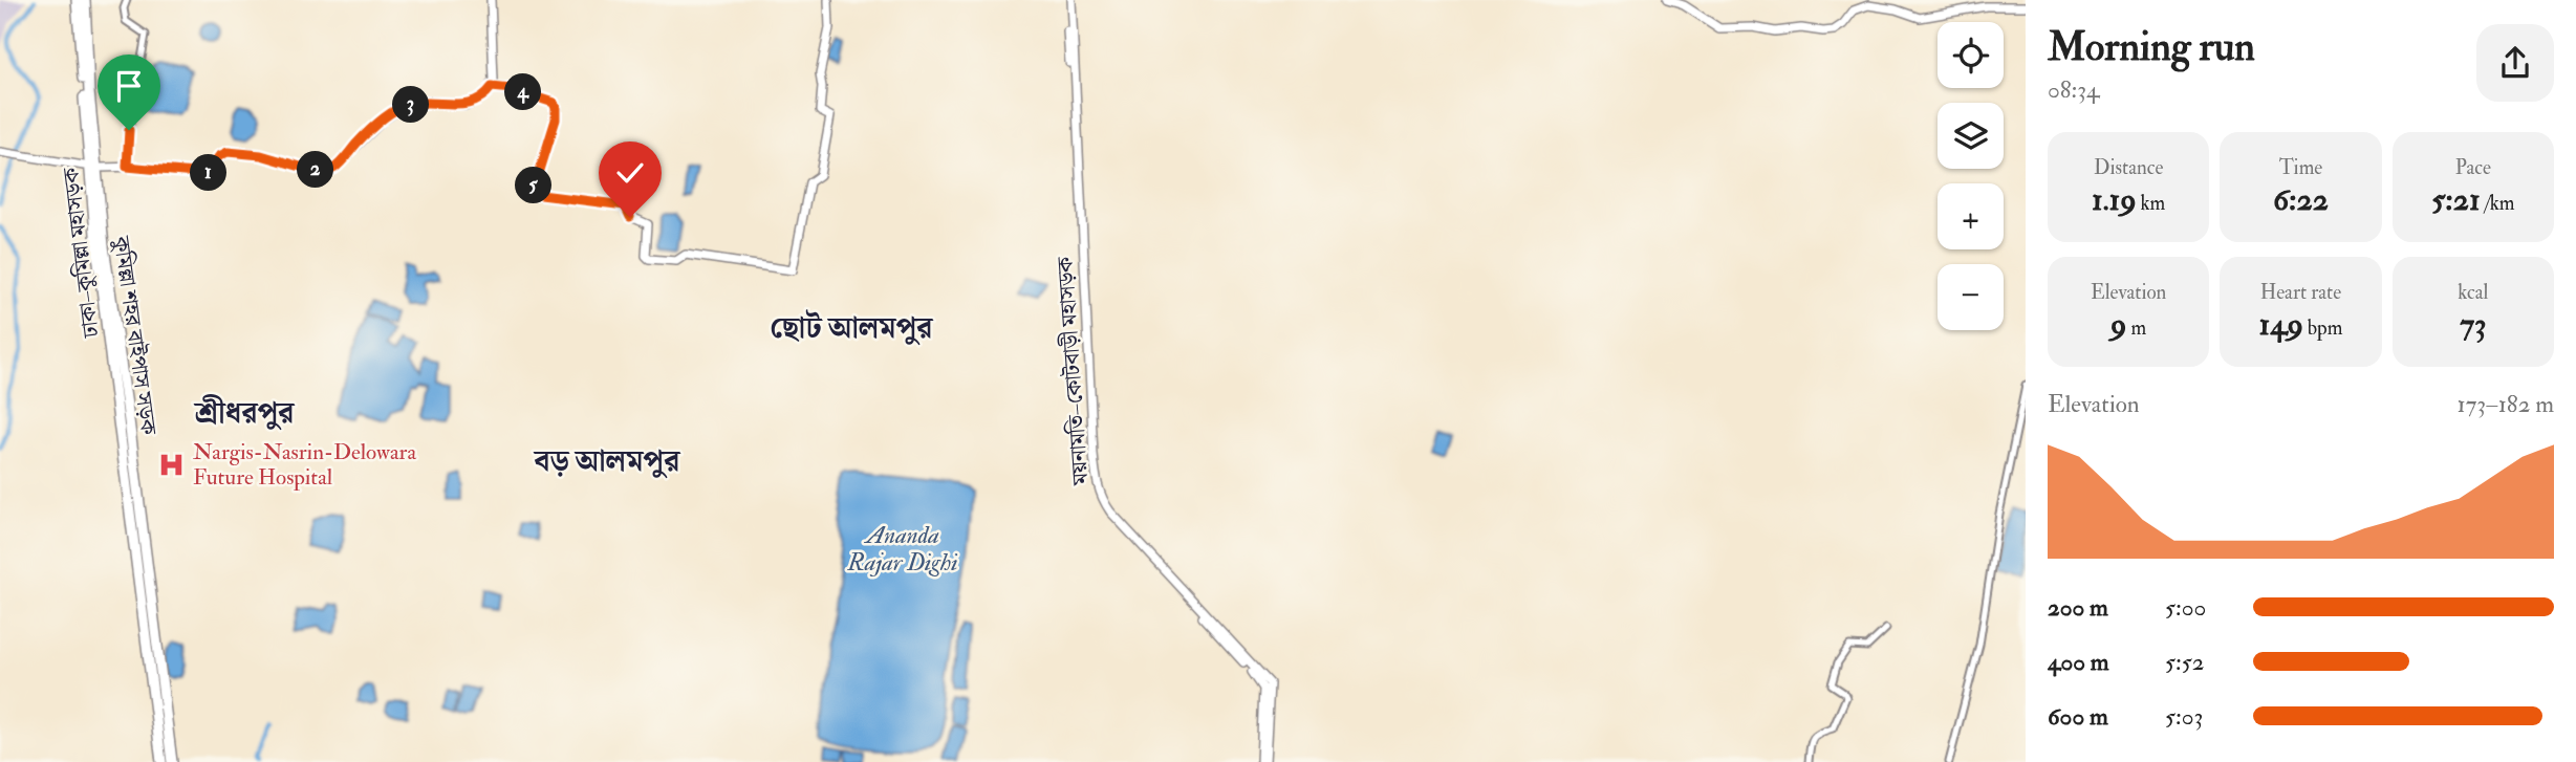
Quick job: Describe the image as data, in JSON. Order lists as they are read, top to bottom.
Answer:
{
  "streets": {
    "highway": ["ঢাকা–কুমিল্লা মহাসড়ক", "কুমিল্লা শহর বাইপাস সড়ক"],
    "main road": ["ময়নামতি–কোটবাড়ী মহাসড়ক"]
  },
  "crossings": [
    ["ঢাকা–কুমিল্লা মহাসড়ক", "কুমিল্লা শহর বাইপাস সড়ক"]
  ],
  "districts": ["ছোট আলমপুর", "শ্রীধরপুর", "বড় আলমপুর"],
  "water": ["Ananda Rajar Dighi"],
  "places": {
    "hospital": ["Nargis-Nasrin-Delowara Future Hospital"]
  },
  "page": {
    "heading": ["Morning run", "08:34"],
    "map_buttons": ["+", "−"],
    "pins": [
      "4",
      "3",
      "2",
      "1",
      "5"
    ],
    "stats": [
      ["Distance", "1.19 km"],
      ["Time", "6:22"],
      ["Pace", "5:21 /km"],
      ["Elevation", "9 m"],
      ["Heart rate", "149 bpm"],
      ["kcal", "73"]
    ],
    "chart": ["Elevation", "173–182 m"],
    "list": [
      {
        "name": "200 m",
        "note": "5:00"
      },
      {
        "name": "400 m",
        "note": "5:52"
      },
      {
        "name": "600 m",
        "note": "5:03"
      }
    ]
  }
}
